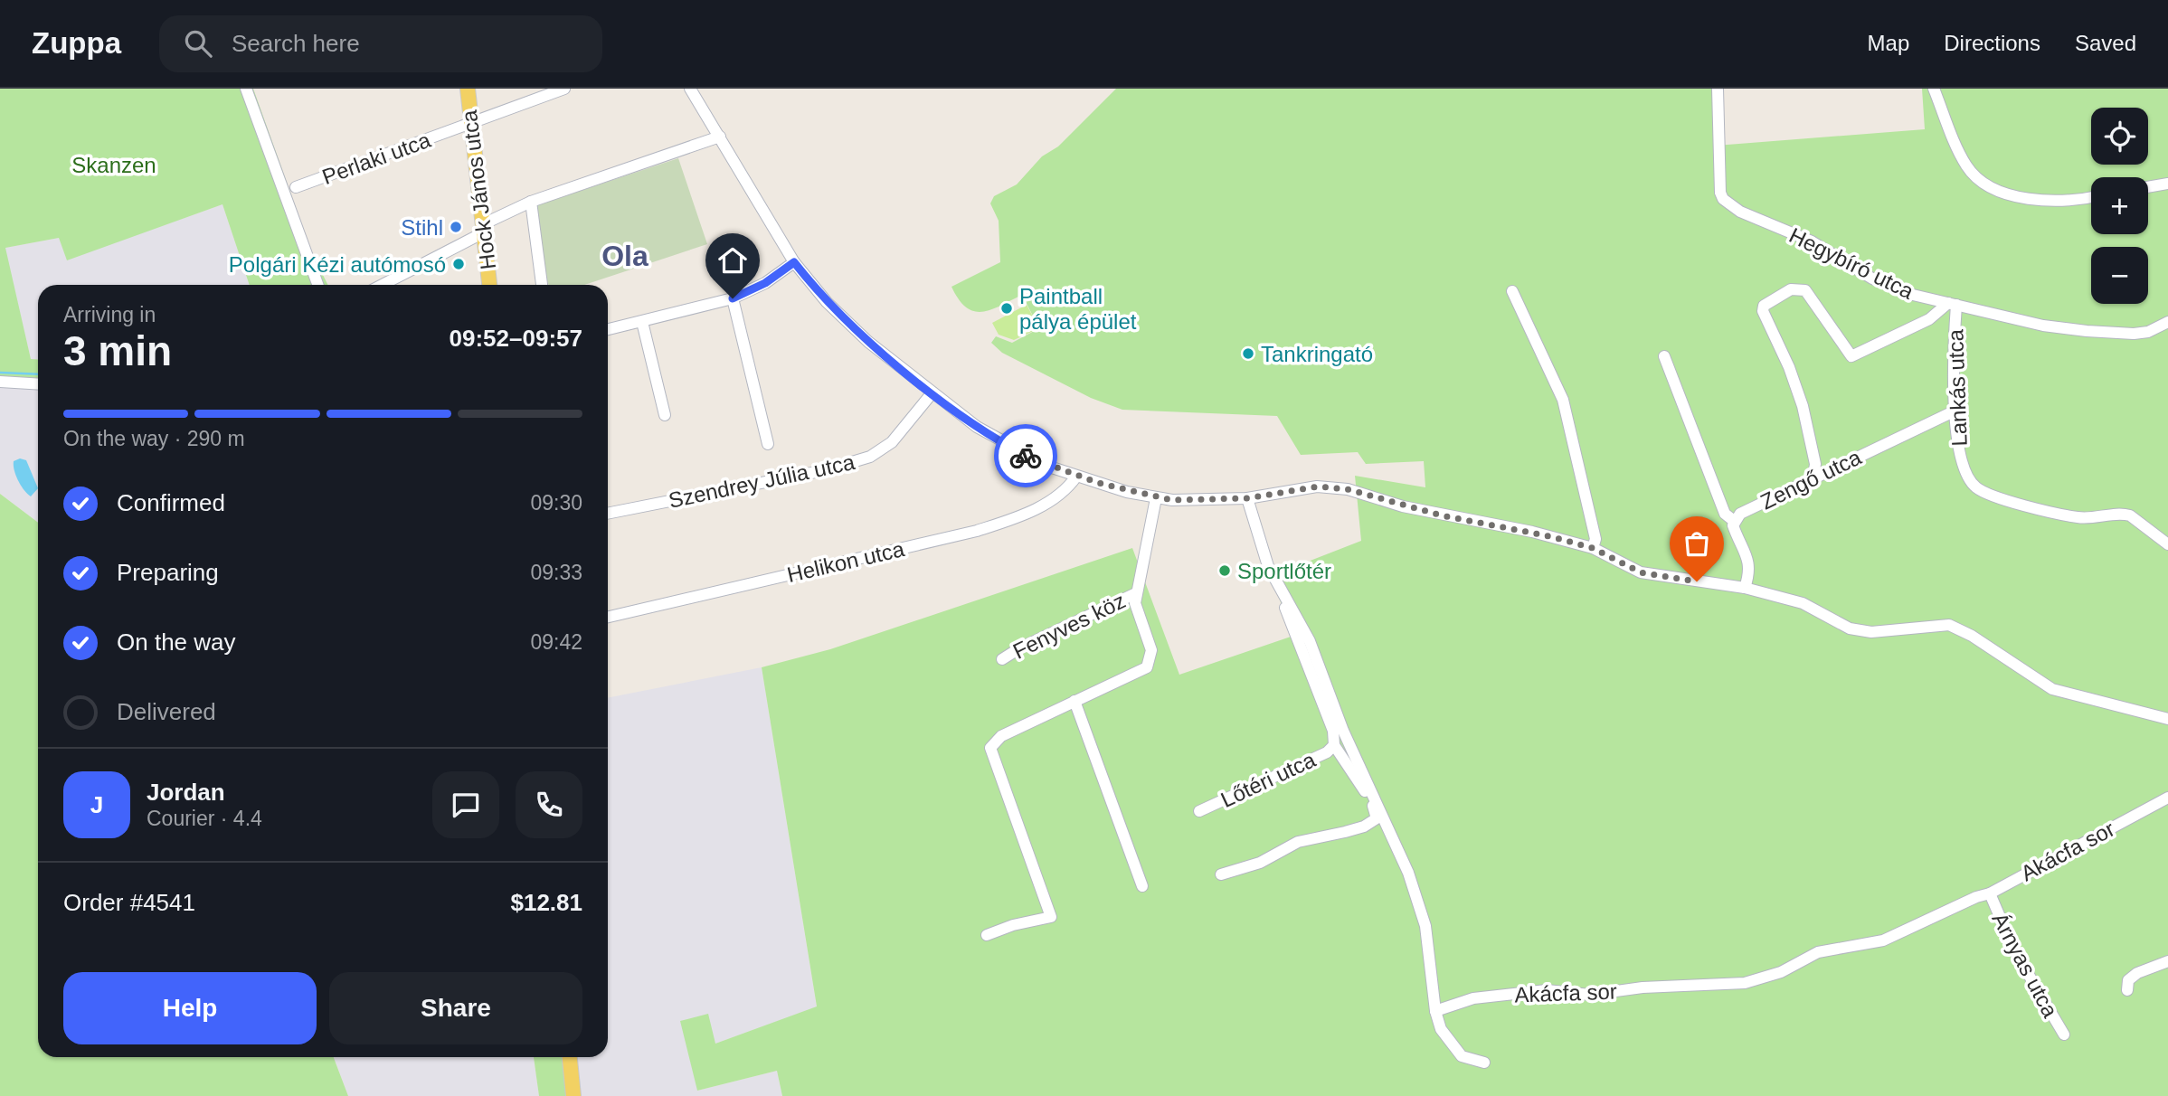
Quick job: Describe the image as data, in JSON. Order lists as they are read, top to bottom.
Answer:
{
  "streets": {
    "main road": ["Hock János utca"],
    "street": [
      "Perlaki utca",
      "Hegybíró utca",
      "Lankás utca",
      "Zengő utca",
      "Szendrey Júlia utca",
      "Helikon utca",
      "Fenyves köz",
      "Lőtéri utca",
      "Akácfa sor",
      "Árnyas utca"
    ]
  },
  "crossings": [
    ["Perlaki utca", "Hock János utca"],
    ["Hegybíró utca", "Lankás utca"],
    ["Lankás utca", "Zengő utca"],
    ["Akácfa sor", "Árnyas utca"]
  ],
  "districts": ["Ola"],
  "parks": ["Skanzen"],
  "places": [
    "Stihl",
    "Polgári Kézi autómosó",
    "Paintball pálya épület",
    "Tankringató",
    "Sportlőtér"
  ],
  "page": {
    "header": "Zuppa",
    "search": "Search here",
    "nav": ["Map", "Directions", "Saved"],
    "map_buttons": ["+", "−"],
    "heading": ["3 min", "Arriving in", "09:52–09:57"],
    "panel": [
      "Jordan",
      "Courier · 4.4",
      "Order #4541",
      "$12.81"
    ],
    "bar": "On the way · 290 m",
    "list": [
      ["Confirmed", "09:30"],
      ["Preparing", "09:33"],
      ["On the way", "09:42"],
      "Delivered"
    ],
    "round": "J",
    "buttons": ["Help", "Share"]
  }
}
